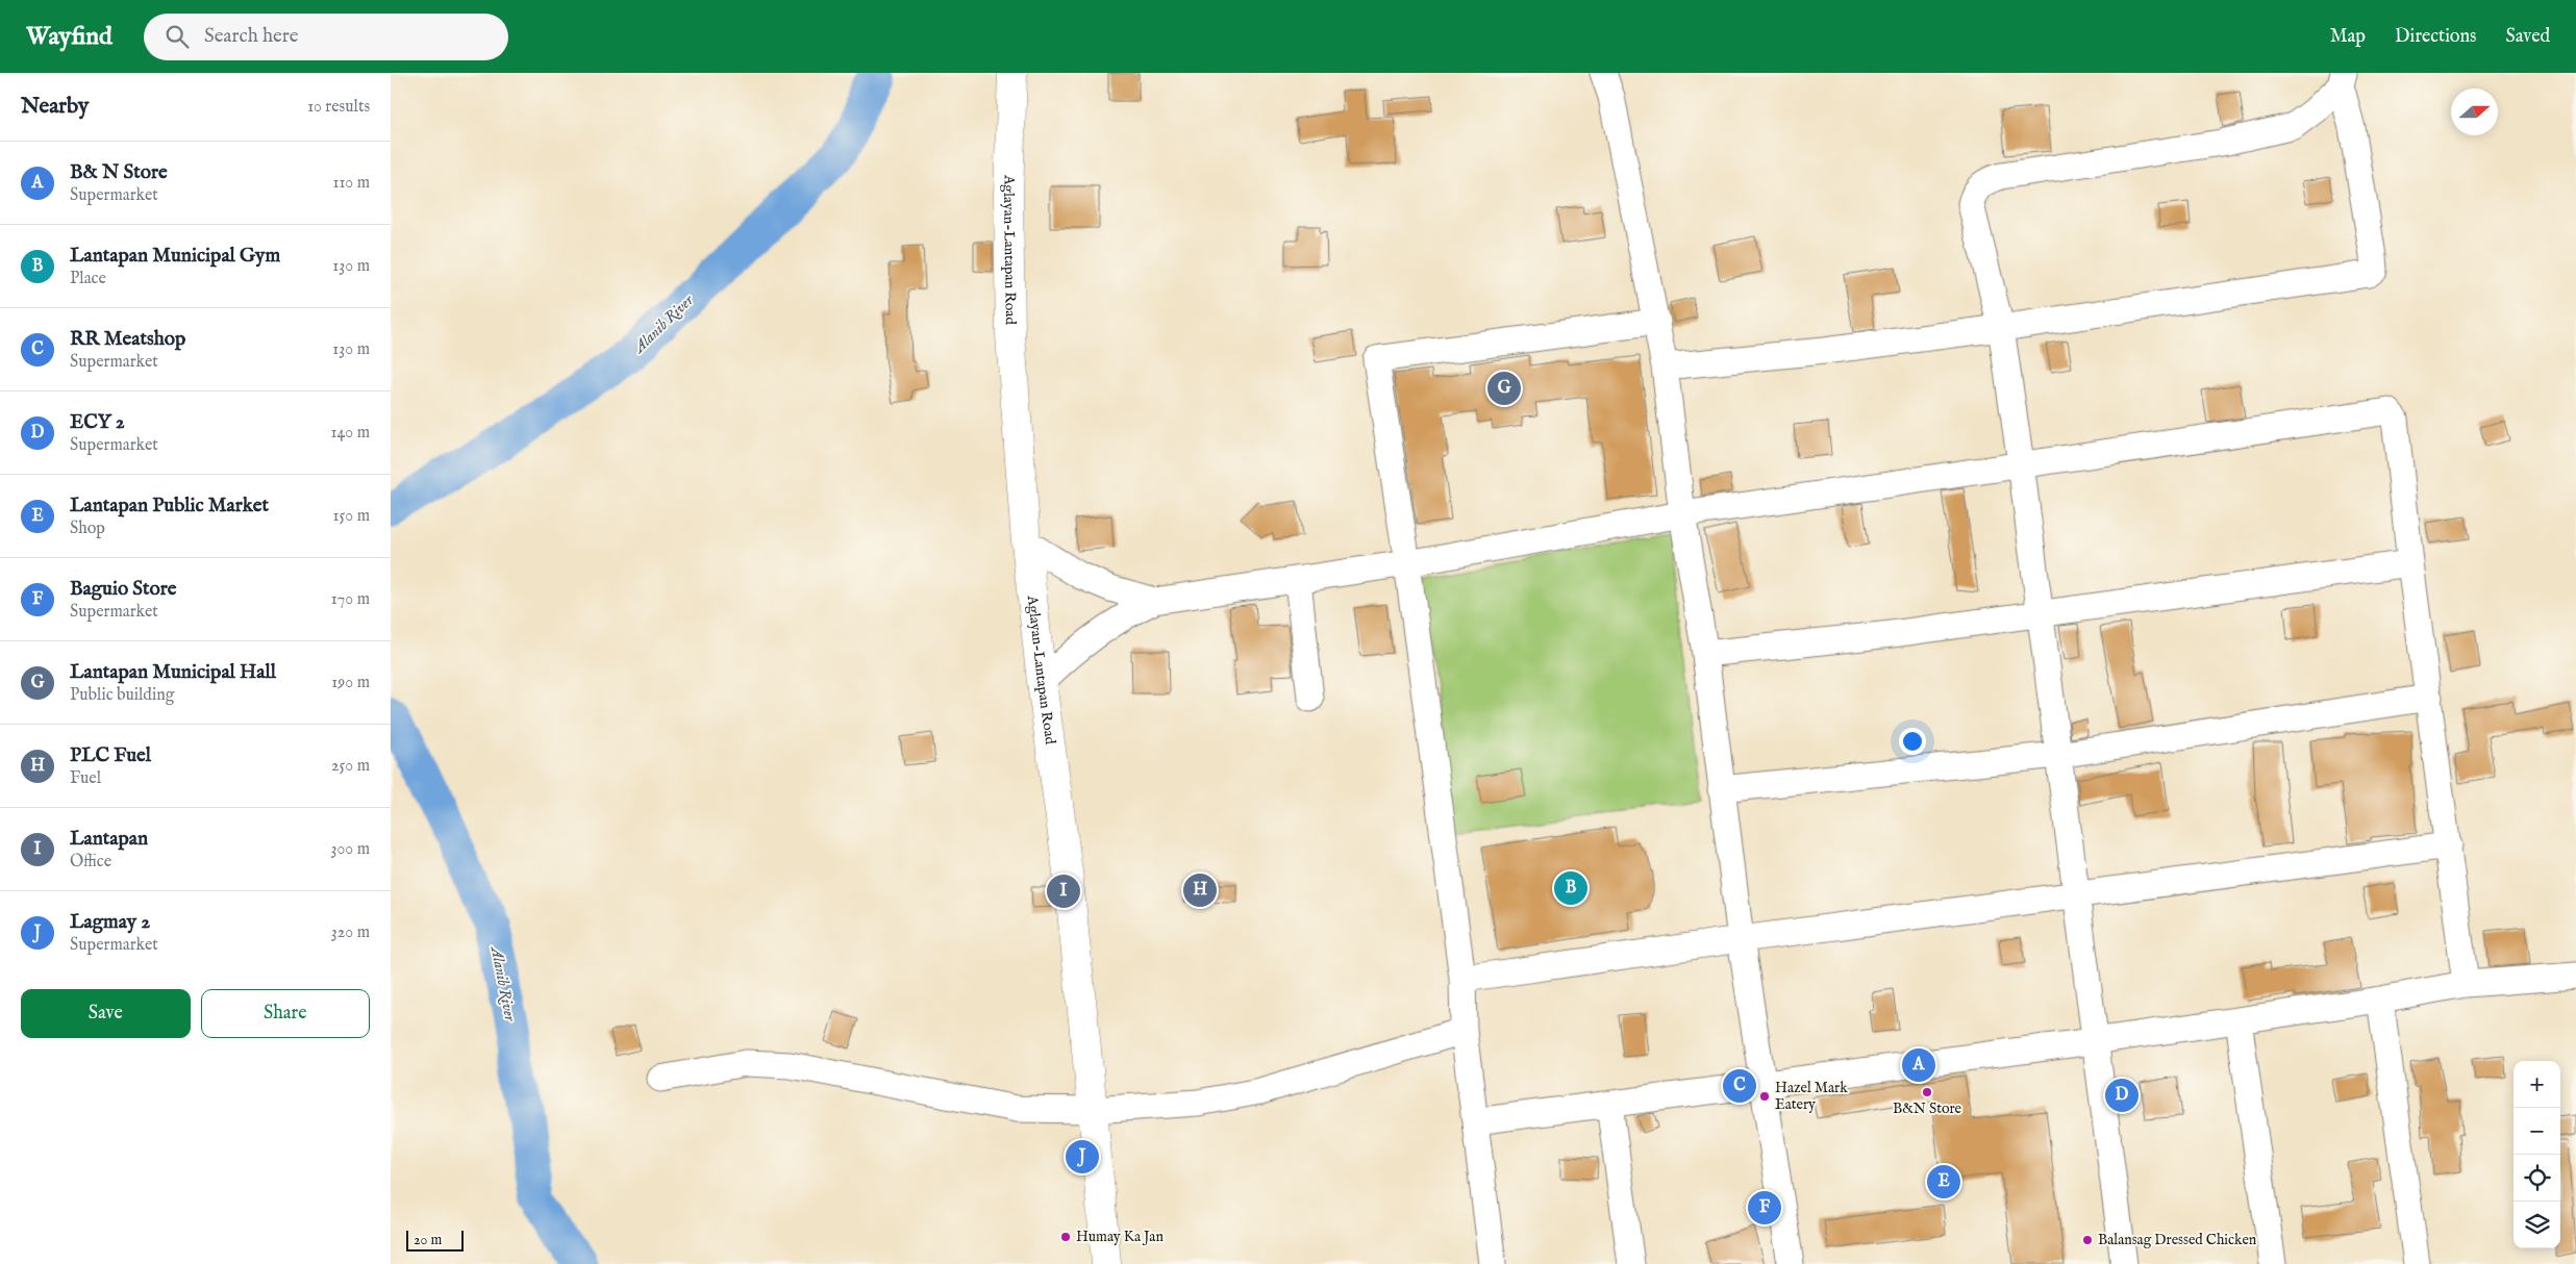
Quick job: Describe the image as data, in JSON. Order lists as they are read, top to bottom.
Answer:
{
  "streets": {
    "main road": ["Aglayan-Lantapan Road"]
  },
  "water": ["Alanib River"],
  "places": [
    "B&N Store",
    "Hazel Mark Eatery",
    "Humay Ka Jan",
    "Balansag Dressed Chicken"
  ],
  "scale_bar": "20 m",
  "north": "right",
  "page": {
    "header": "Wayfind",
    "search": "Search here",
    "nav": ["Map", "Directions", "Saved"],
    "heading": ["Nearby", "10 results"],
    "list": [
      {
        "mark": "A",
        "name": "B& N Store",
        "note": "Supermarket",
        "value": "110 m"
      },
      {
        "mark": "B",
        "name": "Lantapan Municipal Gym",
        "note": "Place",
        "value": "130 m"
      },
      {
        "mark": "C",
        "name": "RR Meatshop",
        "note": "Supermarket",
        "value": "130 m"
      },
      {
        "mark": "D",
        "name": "ECY 2",
        "note": "Supermarket",
        "value": "140 m"
      },
      {
        "mark": "E",
        "name": "Lantapan Public Market",
        "note": "Shop",
        "value": "150 m"
      },
      {
        "mark": "F",
        "name": "Baguio Store",
        "note": "Supermarket",
        "value": "170 m"
      },
      {
        "mark": "G",
        "name": "Lantapan Municipal Hall",
        "note": "Public building",
        "value": "190 m"
      },
      {
        "mark": "H",
        "name": "PLC Fuel",
        "note": "Fuel",
        "value": "250 m"
      },
      {
        "mark": "I",
        "name": "Lantapan",
        "note": "Office",
        "value": "300 m"
      },
      {
        "mark": "J",
        "name": "Lagmay 2",
        "note": "Supermarket",
        "value": "320 m"
      }
    ],
    "pins": [
      "G",
      "B",
      "H",
      "I",
      "A",
      "C",
      "D",
      "J",
      "E",
      "F"
    ],
    "buttons": ["Save", "Share"],
    "map_buttons": ["+", "−"],
    "scale": "20 m"
  }
}
